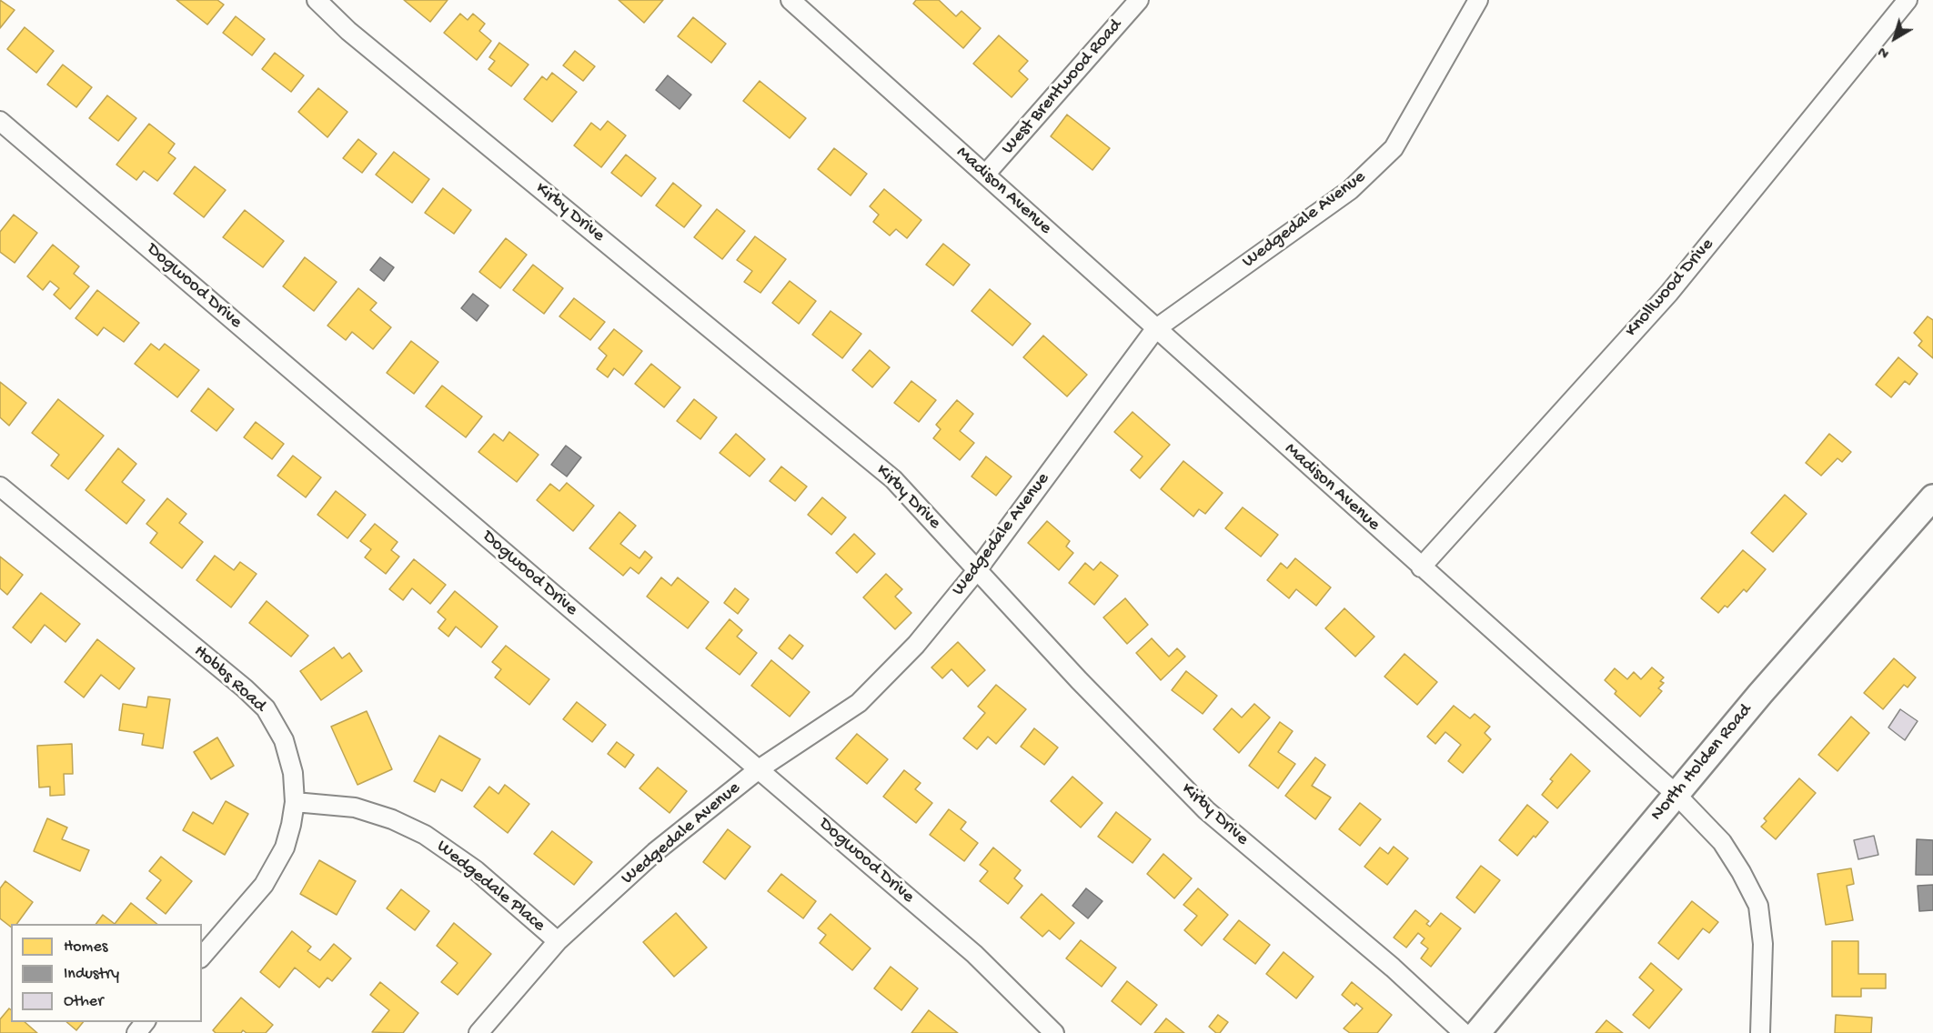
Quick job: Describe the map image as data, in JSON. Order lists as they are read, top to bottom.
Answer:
{
  "streets": {
    "main road": ["North Holden Road"],
    "street": [
      "West Brentwood Road",
      "Madison Avenue",
      "Kirby Drive",
      "Wedgedale Avenue",
      "Dogwood Drive",
      "Knollwood Drive",
      "Hobbs Road",
      "Wedgedale Place"
    ]
  },
  "crossings": [
    ["West Brentwood Road", "Madison Avenue"],
    ["Madison Avenue", "Wedgedale Avenue"],
    ["Madison Avenue", "Knollwood Drive"],
    ["Madison Avenue", "North Holden Road"],
    ["Kirby Drive", "Wedgedale Avenue"],
    ["Wedgedale Avenue", "Dogwood Drive"],
    ["Wedgedale Avenue", "Wedgedale Place"],
    ["Hobbs Road", "Wedgedale Place"]
  ],
  "legend": ["Homes", "Industry", "Other"],
  "north": "bottom left"
}
